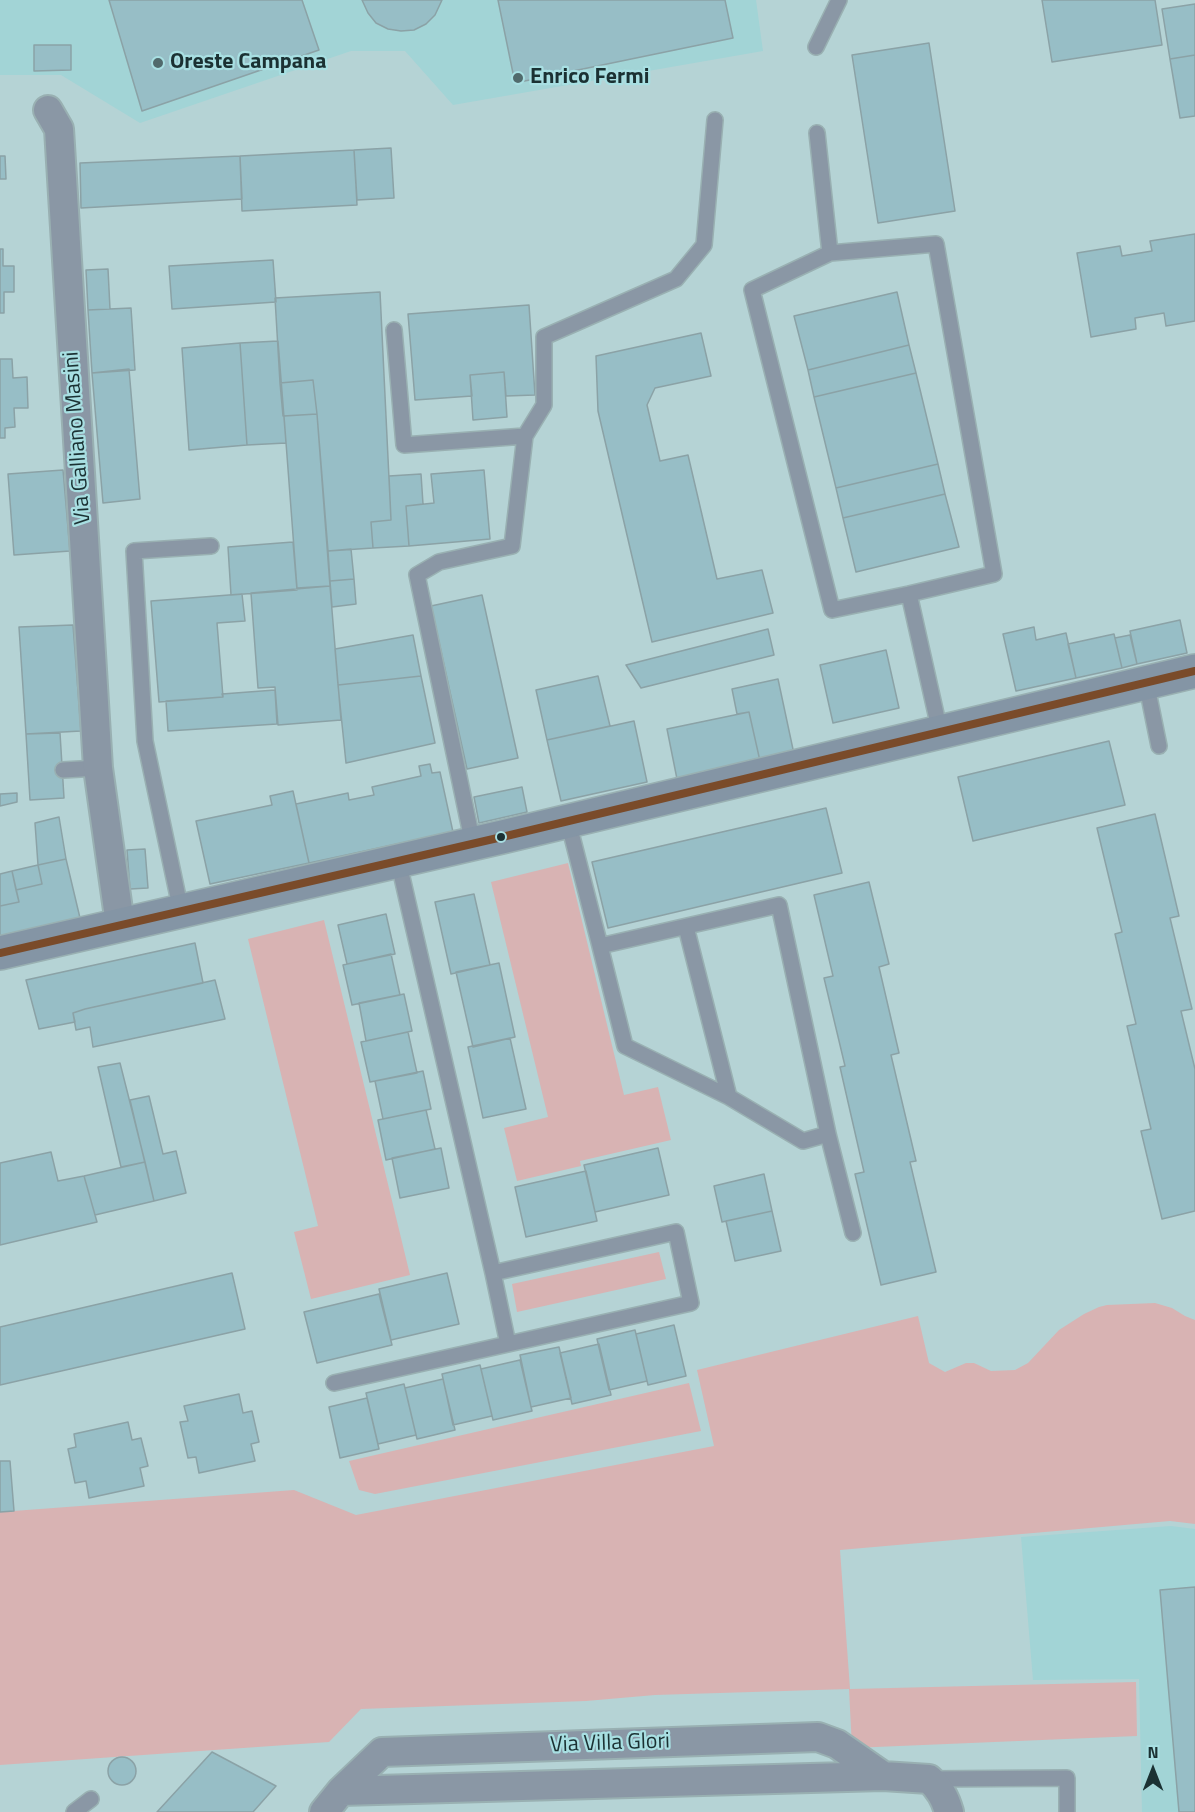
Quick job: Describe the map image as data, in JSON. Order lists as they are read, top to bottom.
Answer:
{
  "streets": {
    "street": ["Via Galliano Masini", "Via Villa Glori"]
  },
  "places": ["Oreste Campana", "Enrico Fermi"],
  "north": "top"
}
